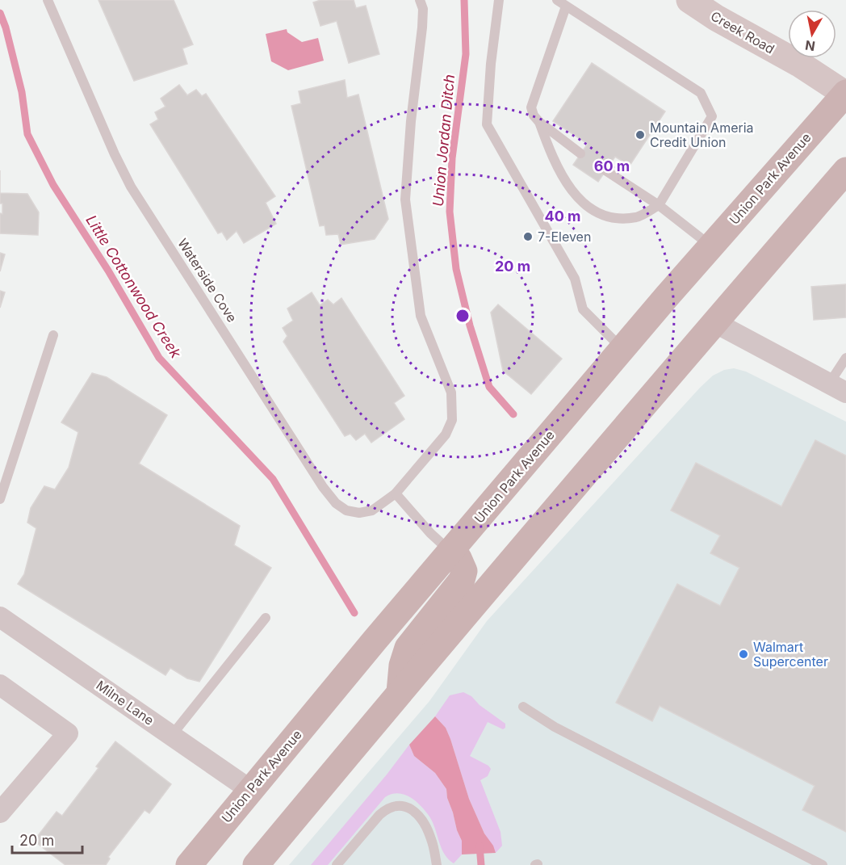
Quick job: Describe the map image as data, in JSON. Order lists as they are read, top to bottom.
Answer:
{
  "streets": {
    "main road": ["Union Park Avenue"],
    "street": ["Creek Road", "Milne Lane"],
    "lane": ["Waterside Cove"]
  },
  "crossings": [
    ["Creek Road", "Union Park Avenue"],
    ["Union Park Avenue", "Milne Lane"]
  ],
  "water": ["Union Jordan Ditch", "Little Cottonwood Creek"],
  "places": ["Mountain Ameria Credit Union", "7-Eleven", "Walmart Supercenter"],
  "scale_bar": "20 m",
  "north": "bottom",
  "rings": ["60 m", "40 m", "20 m"]
}
